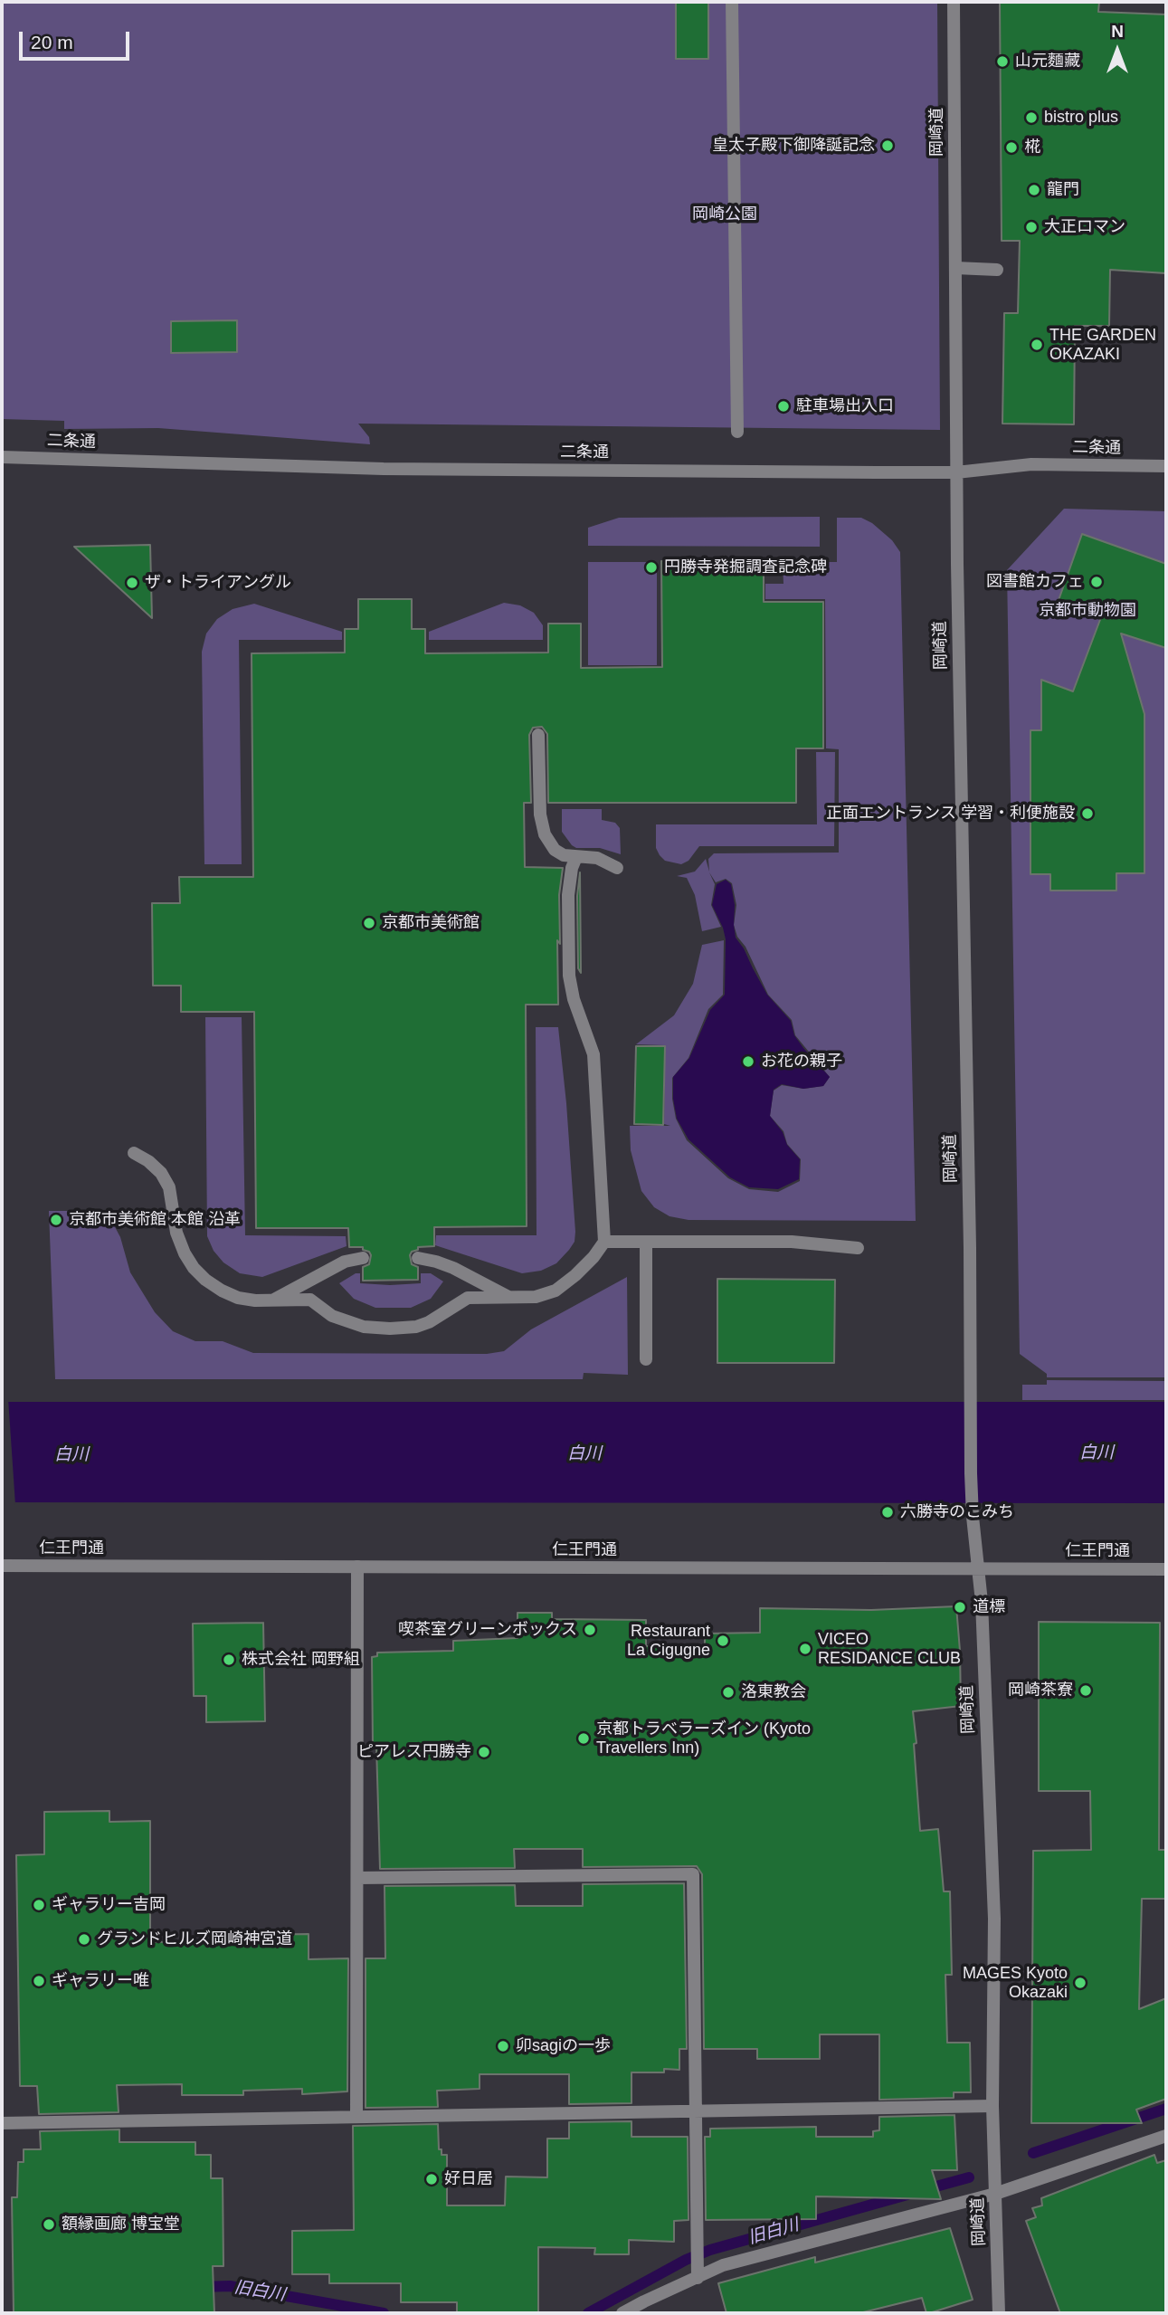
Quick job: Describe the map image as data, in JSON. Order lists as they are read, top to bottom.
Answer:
{
  "streets": {
    "street": ["岡崎道", "二条通", "仁王門通"]
  },
  "crossings": [
    ["岡崎道", "二条通"],
    ["岡崎道", "仁王門通"]
  ],
  "water": ["白川", "旧白川"],
  "parks": ["岡崎公園", "京都市動物園"],
  "places": [
    "山元麵藏",
    "bistro plus",
    "皇太子殿下御降誕記念",
    "椛",
    "龍門",
    "大正ロマン",
    "THE GARDEN OKAZAKI",
    "駐車場出入口",
    "円勝寺発掘調査記念碑",
    "図書館カフェ",
    "ザ・トライアングル",
    "正面エントランス 学習・利便施設",
    "京都市美術館",
    "お花の親子",
    "京都市美術館 本館 沿革",
    "六勝寺のこみち",
    "道標",
    "喫茶室グリーンボックス",
    "Restaurant La Cigugne",
    "VICEO RESIDANCE CLUB",
    "株式会社 岡野組",
    "岡崎茶寮",
    "洛東教会",
    "京都トラベラーズイン (Kyoto Travellers Inn)",
    "ピアレス円勝寺",
    "ギャラリー吉岡",
    "グランドヒルズ岡崎神宮道",
    "ギャラリー唯",
    "MAGES Kyoto Okazaki",
    "卯sagiの一歩",
    "好日居",
    "額縁画廊 博宝堂"
  ],
  "scale_bar": "20 m",
  "north": "top"
}
